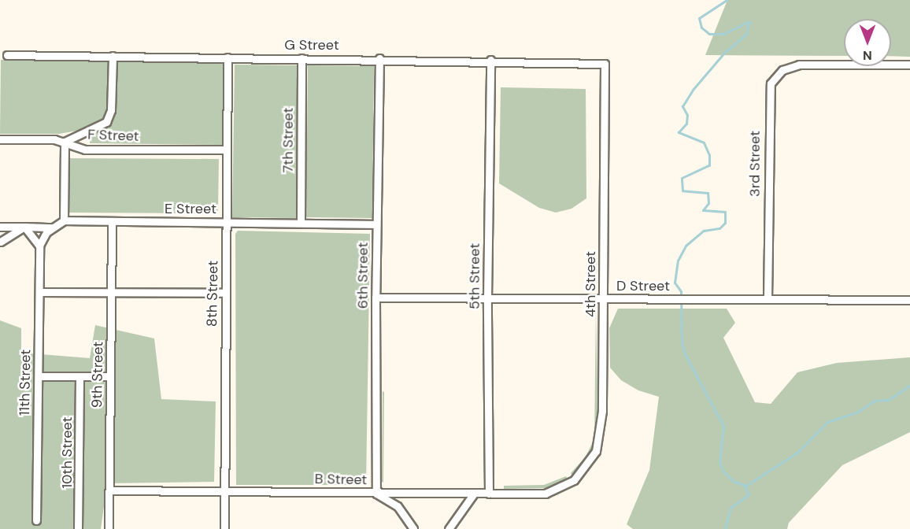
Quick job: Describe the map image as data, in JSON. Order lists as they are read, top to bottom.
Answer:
{
  "streets": {
    "street": [
      "G Street",
      "F Street",
      "7th Street",
      "3rd Street",
      "E Street",
      "6th Street",
      "5th Street",
      "4th Street",
      "D Street",
      "8th Street",
      "9th Street",
      "11th Street",
      "10th Street",
      "B Street"
    ]
  },
  "crossings": [
    ["G Street", "7th Street"],
    ["G Street", "6th Street"],
    ["G Street", "5th Street"],
    ["G Street", "4th Street"],
    ["G Street", "8th Street"],
    ["F Street", "8th Street"],
    ["7th Street", "E Street"],
    ["3rd Street", "D Street"],
    ["E Street", "6th Street"],
    ["E Street", "8th Street"],
    ["E Street", "9th Street"],
    ["6th Street", "D Street"],
    ["6th Street", "B Street"],
    ["5th Street", "D Street"],
    ["5th Street", "B Street"],
    ["4th Street", "D Street"],
    ["4th Street", "B Street"],
    ["8th Street", "B Street"],
    ["9th Street", "B Street"]
  ],
  "north": "bottom"
}
